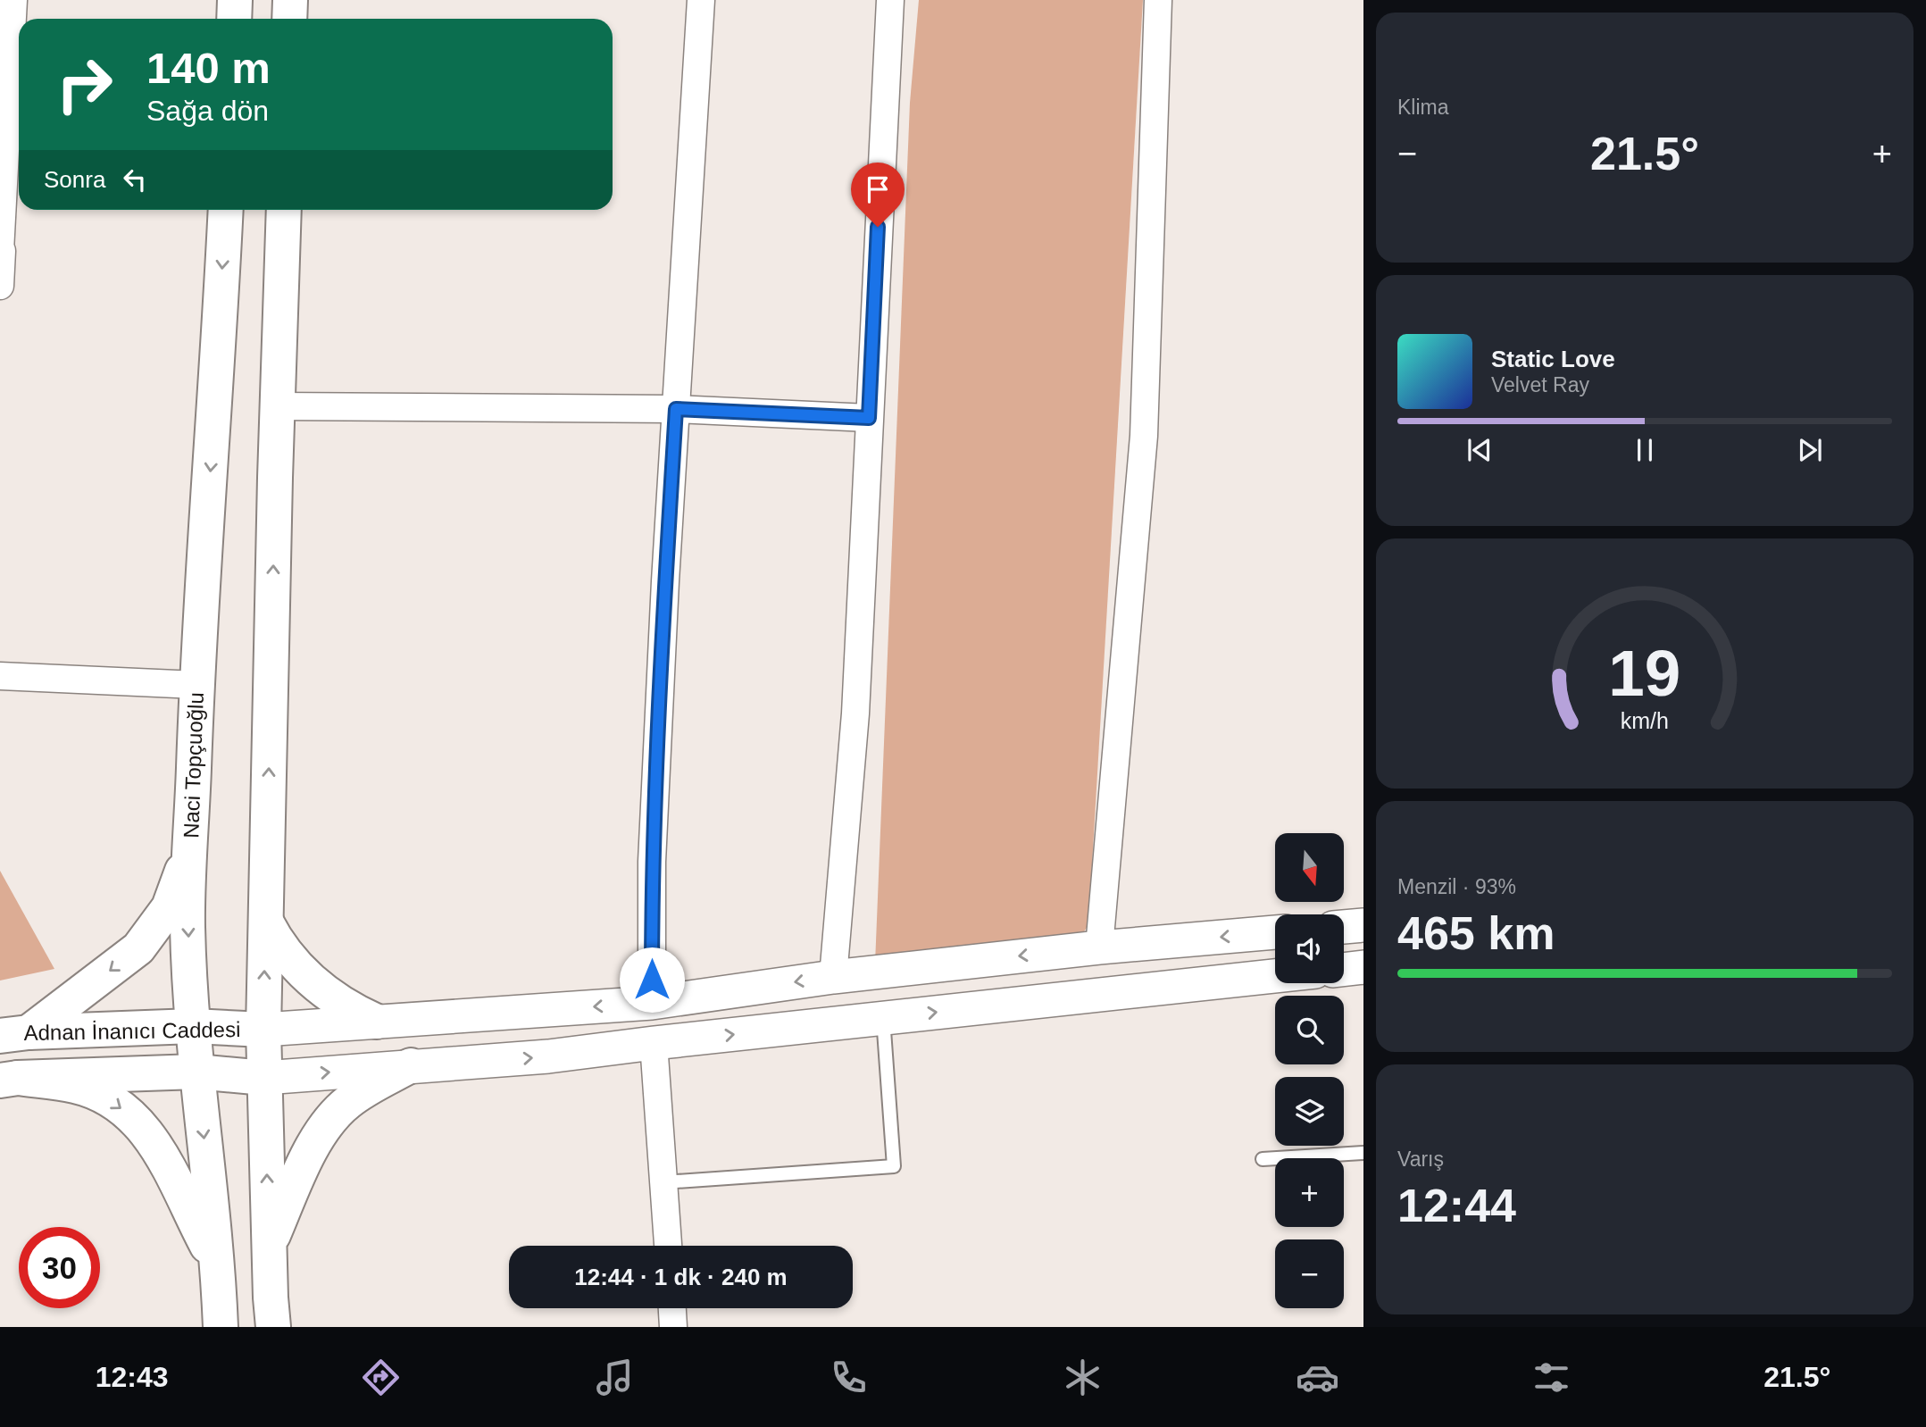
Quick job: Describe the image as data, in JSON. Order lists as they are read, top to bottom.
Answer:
{
  "streets": {
    "main road": ["Naci Topçuoğlu", "Adnan İnanıcı Caddesi"]
  },
  "crossings": [
    ["Naci Topçuoğlu", "Adnan İnanıcı Caddesi"]
  ],
  "north": "bottom",
  "page": {
    "tile": [
      "Klima",
      ["Menzil · 93%", "465 km"],
      ["Varış", "12:44"]
    ],
    "turn": ["140 m", "Sağa dön"],
    "heat": ["−", "21.5°", "+"],
    "then": "Sonra",
    "song": ["Static Love", "Velvet Ray"],
    "map_buttons": ["+", "−"],
    "limit": "30",
    "trip": "12:44 · 1 dk · 240 m",
    "tabs": ["12:43", "21.5°"],
    "gauge": ["19", "km/h"]
  }
}
